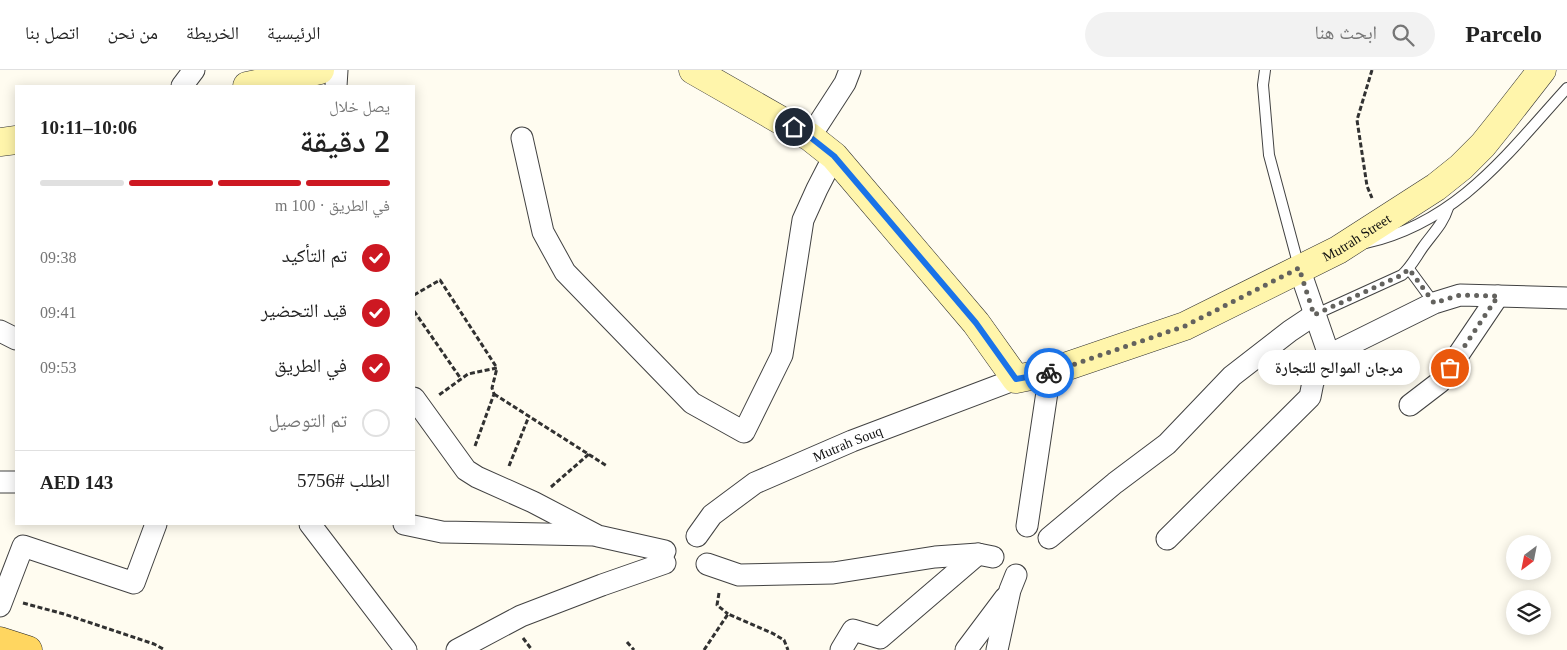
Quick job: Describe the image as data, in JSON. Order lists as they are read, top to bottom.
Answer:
{
  "streets": {
    "main road": ["Mutrah Street"],
    "street": ["Mutrah Souq"]
  },
  "crossings": [
    ["Mutrah Street", "Mutrah Souq"]
  ],
  "places": ["مرجان الموالح للتجارة"],
  "north": "bottom left",
  "page": {
    "header": "Parcelo",
    "search": "ابحث هنا",
    "nav": [
      "الرئيسية",
      "الخريطة",
      "من نحن",
      "اتصل بنا"
    ],
    "heading": ["2 دقيقة", "يصل خلال", "10:06–10:11"],
    "panel": ["الطلب #5756", "AED 143"],
    "bar": "في الطريق · 100 m",
    "list": [
      ["تم التأكيد", "09:38"],
      ["قيد التحضير", "09:41"],
      ["في الطريق", "09:53"],
      "تم التوصيل"
    ],
    "bubble": "مرجان الموالح للتجارة"
  }
}
